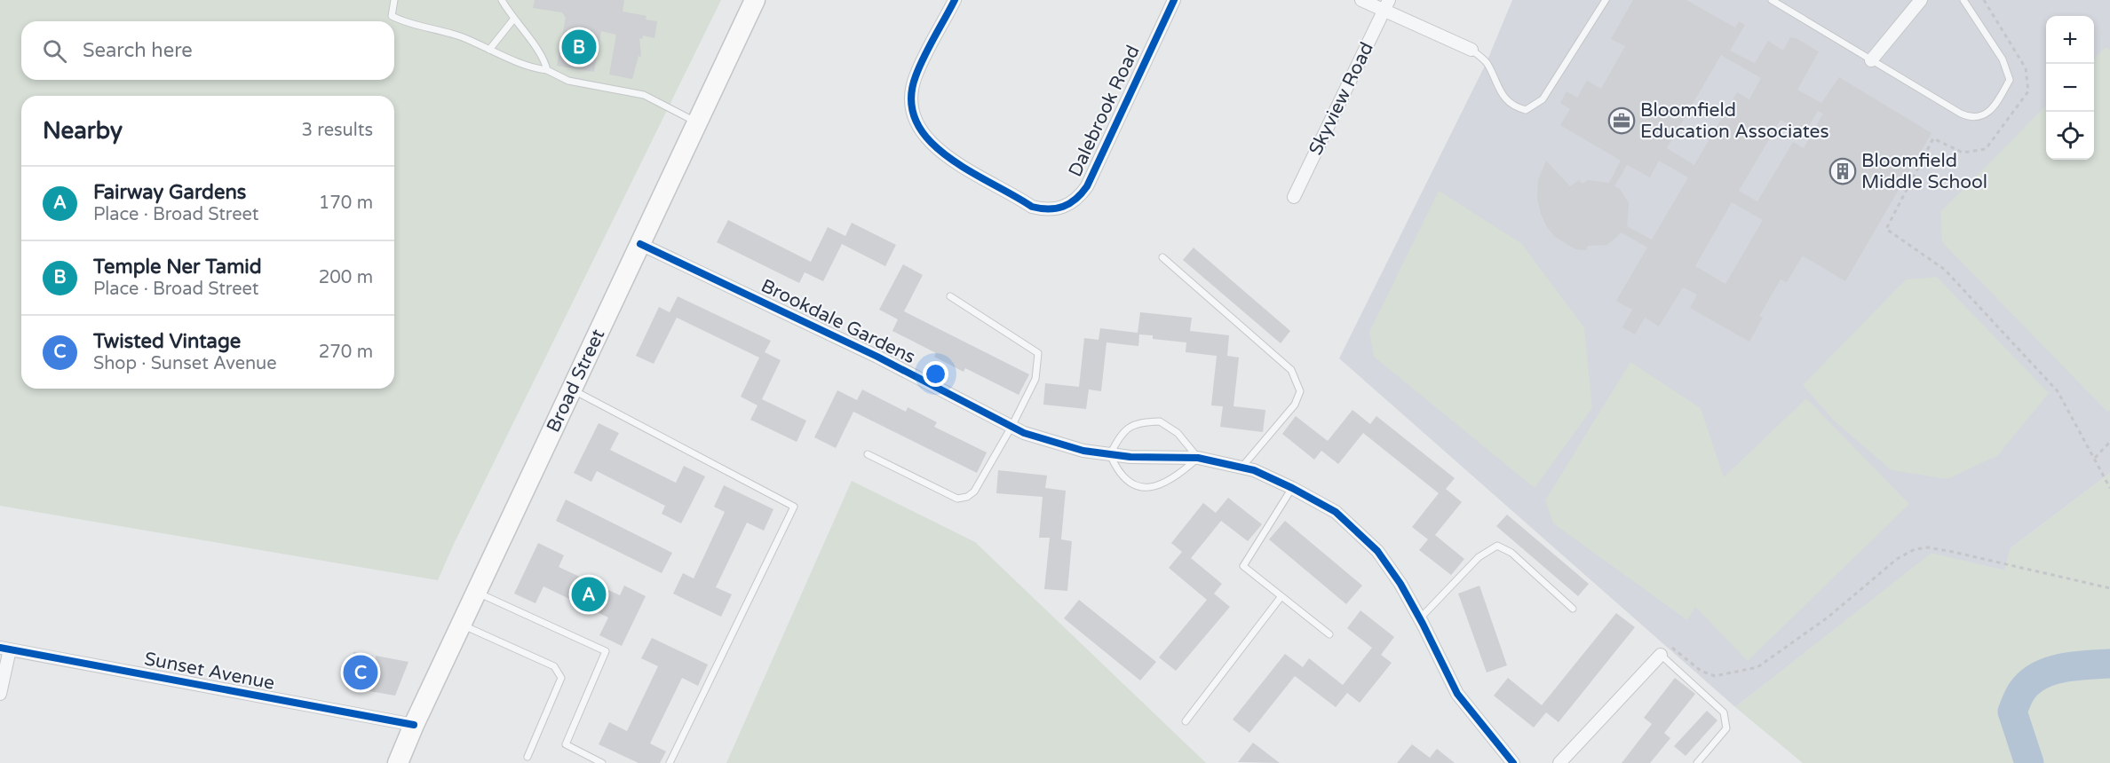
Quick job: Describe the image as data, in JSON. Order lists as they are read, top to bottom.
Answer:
{
  "streets": {
    "main road": ["Broad Street"],
    "street": [
      "Skyview Road",
      "Dalebrook Road",
      "Brookdale Gardens",
      "Sunset Avenue"
    ]
  },
  "crossings": [
    ["Brookdale Gardens", "Broad Street"],
    ["Broad Street", "Sunset Avenue"]
  ],
  "places": {
    "office": ["Bloomfield Education Associates"],
    "building": ["Bloomfield Middle School"]
  },
  "page": {
    "map_buttons": ["+", "−"],
    "search": "Search here",
    "pins": ["B", "A", "C"],
    "heading": ["Nearby", "3 results"],
    "list": [
      {
        "mark": "A",
        "name": "Fairway Gardens",
        "note": "Place · Broad Street",
        "value": "170 m"
      },
      {
        "mark": "B",
        "name": "Temple Ner Tamid",
        "note": "Place · Broad Street",
        "value": "200 m"
      },
      {
        "mark": "C",
        "name": "Twisted Vintage",
        "note": "Shop · Sunset Avenue",
        "value": "270 m"
      }
    ]
  }
}
